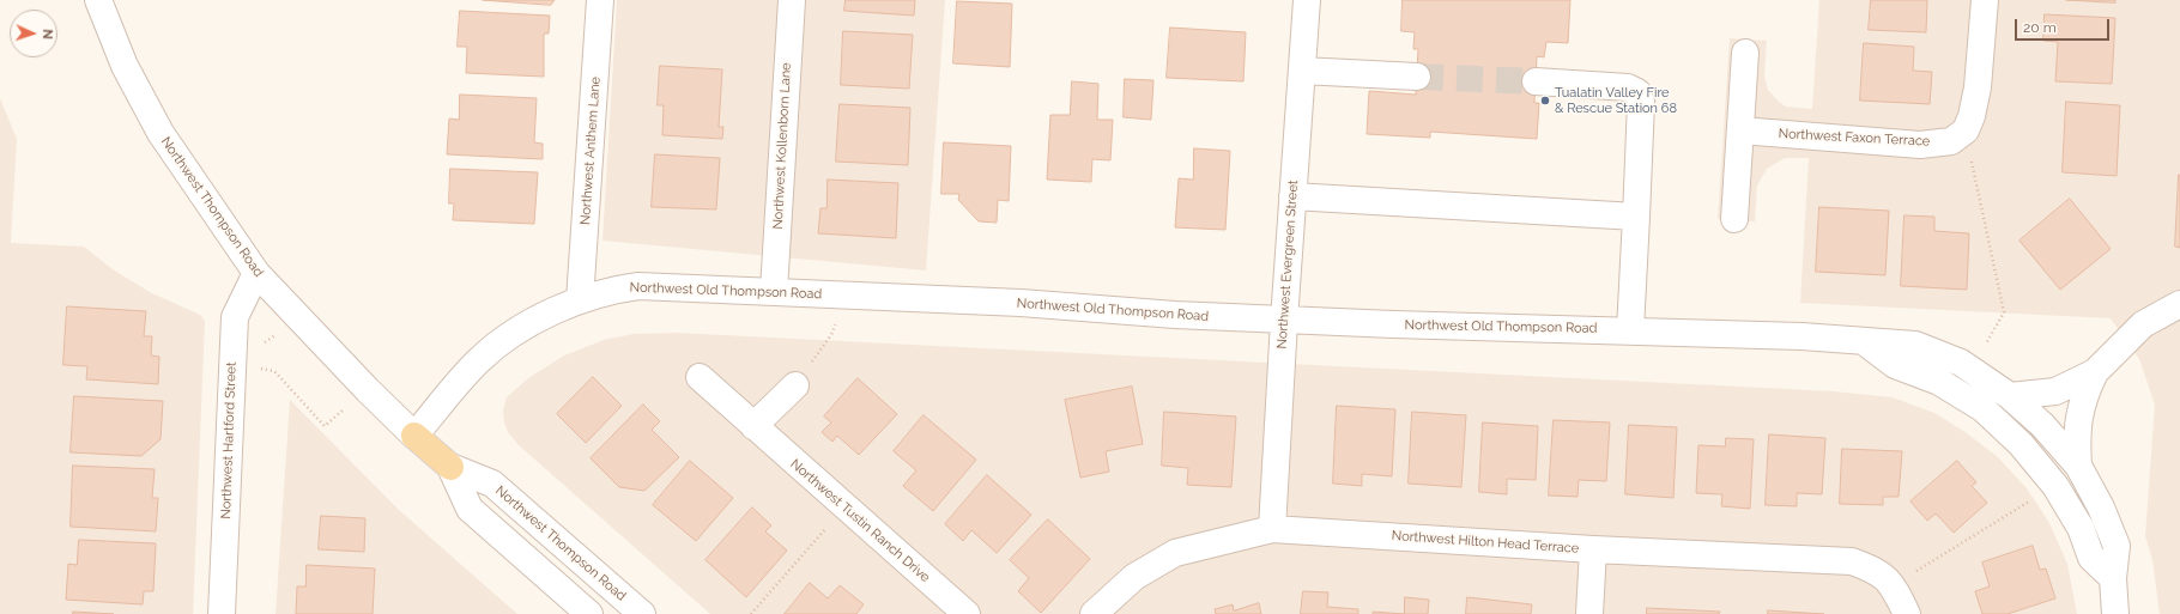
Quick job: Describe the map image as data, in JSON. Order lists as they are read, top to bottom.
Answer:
{
  "streets": {
    "main road": ["Northwest Thompson Road"],
    "street": [
      "Northwest Faxon Terrace",
      "Northwest Kollenborn Lane",
      "Northwest Anthem Lane",
      "Northwest Evergreen Street",
      "Northwest Old Thompson Road",
      "Northwest Hartford Street",
      "Northwest Tustin Ranch Drive",
      "Northwest Hilton Head Terrace"
    ]
  },
  "crossings": [
    ["Northwest Kollenborn Lane", "Northwest Old Thompson Road"],
    ["Northwest Anthem Lane", "Northwest Old Thompson Road"],
    ["Northwest Thompson Road", "Northwest Old Thompson Road"],
    ["Northwest Thompson Road", "Northwest Hartford Street"],
    ["Northwest Evergreen Street", "Northwest Old Thompson Road"],
    ["Northwest Evergreen Street", "Northwest Hilton Head Terrace"]
  ],
  "places": ["Tualatin Valley Fire & Rescue Station 68"],
  "scale_bar": "20 m",
  "north": "right"
}
